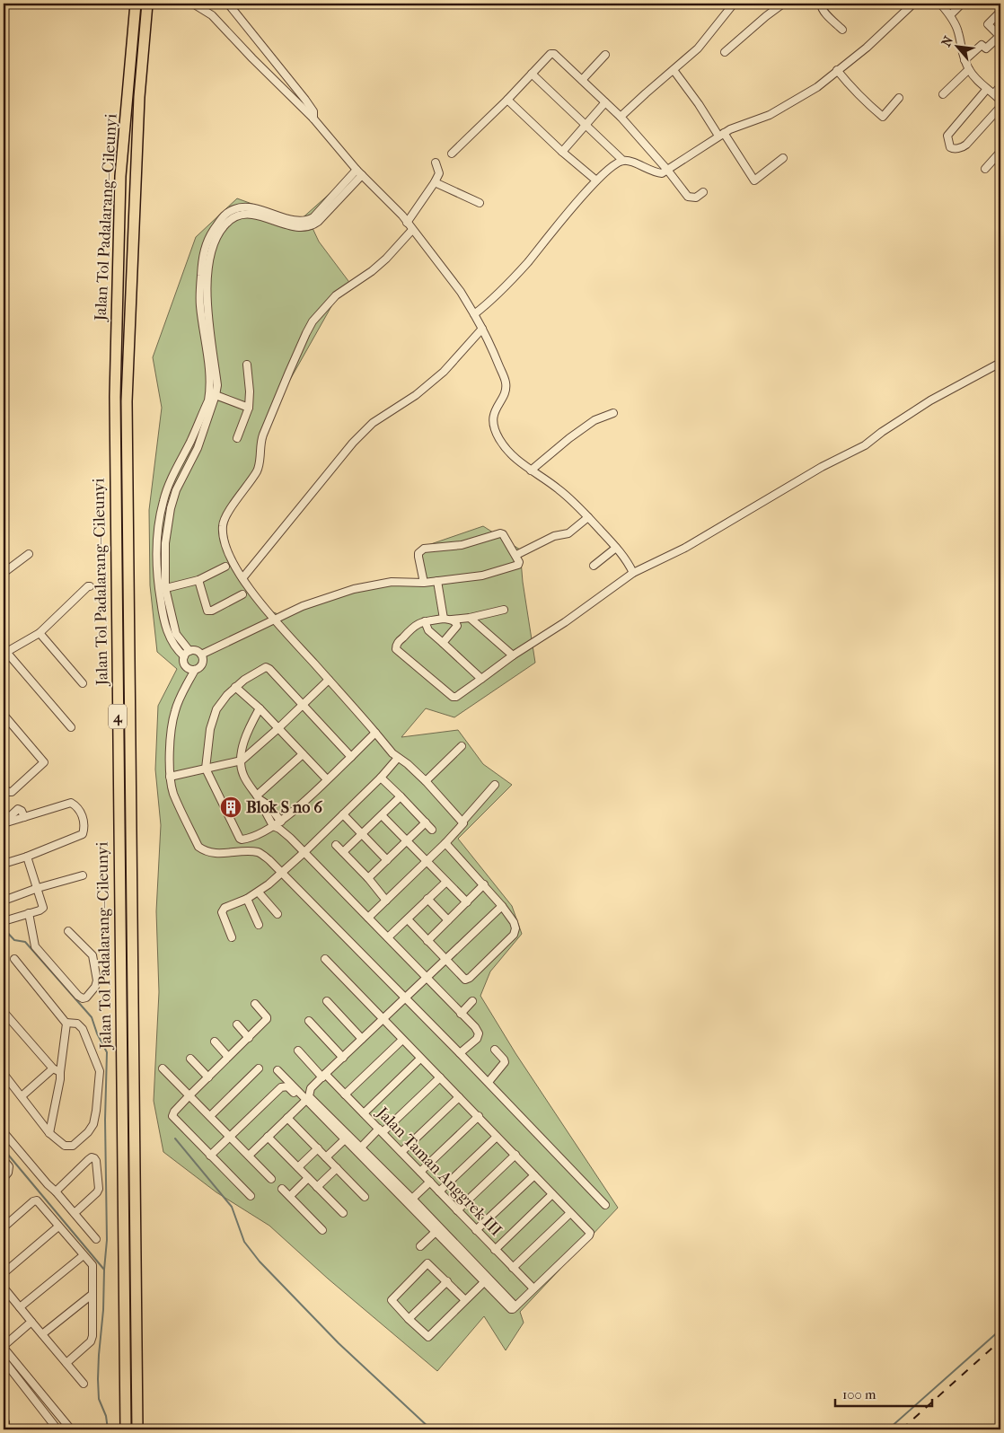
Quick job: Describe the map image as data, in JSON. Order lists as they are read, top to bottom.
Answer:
{
  "streets": {
    "highway": ["Jalan Tol Padalarang–Cileunyi", "4"],
    "street": ["Jalan Taman Anggrek III"]
  },
  "places": {
    "building": ["Blok S no 6"]
  },
  "scale_bar": "100 m",
  "north": "top left"
}
